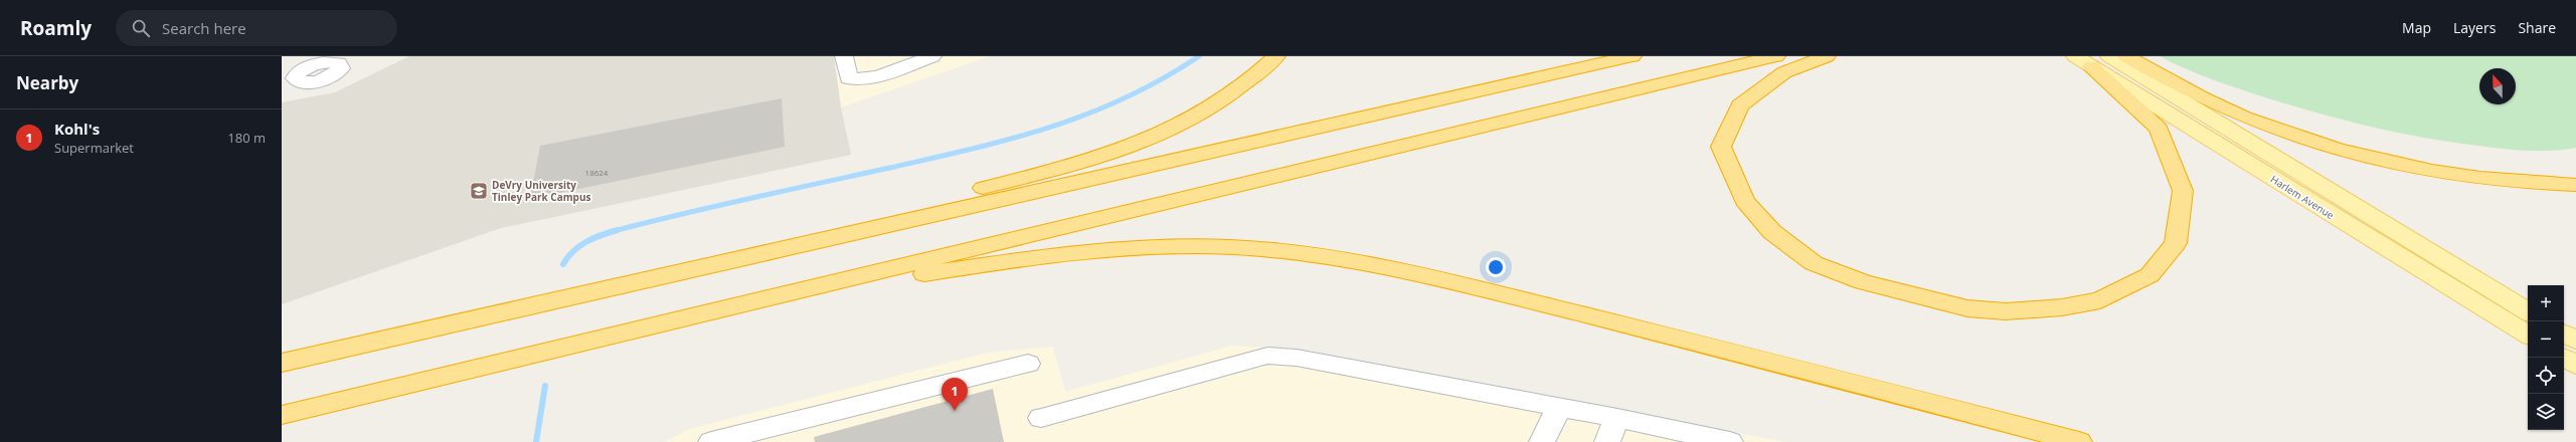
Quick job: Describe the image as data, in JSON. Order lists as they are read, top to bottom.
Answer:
{
  "streets": {
    "main road": ["Harlem Avenue"]
  },
  "places": {
    "school or university": ["DeVry University Tinley Park Campus"]
  },
  "house_numbers": ["18624"],
  "north": "top",
  "page": {
    "header": "Roamly",
    "search": "Search here",
    "nav": ["Map", "Layers", "Share"],
    "heading": "Nearby",
    "list": [
      {
        "mark": "1",
        "name": "Kohl's",
        "note": "Supermarket",
        "value": "180 m"
      }
    ],
    "map_buttons": ["+", "−"],
    "pins": "1"
  }
}
